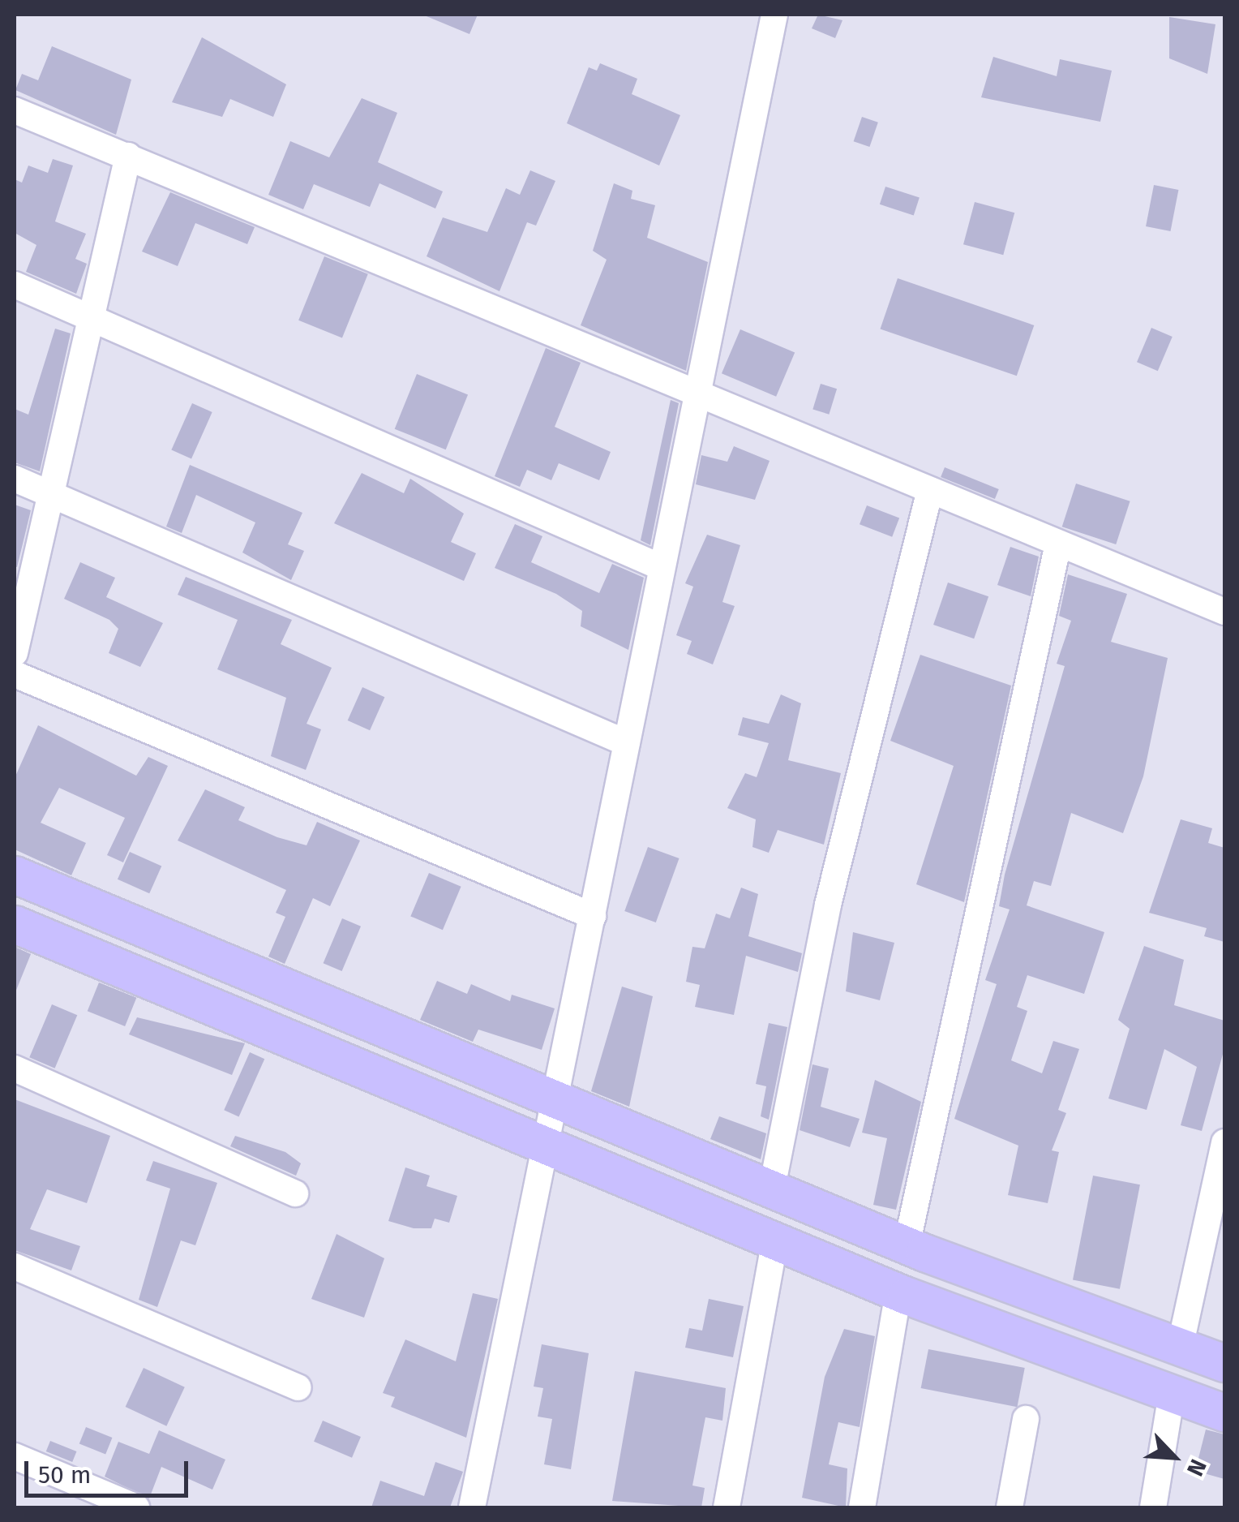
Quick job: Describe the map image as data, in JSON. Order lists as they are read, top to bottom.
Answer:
{
  "scale_bar": "50 m",
  "north": "bottom right"
}
